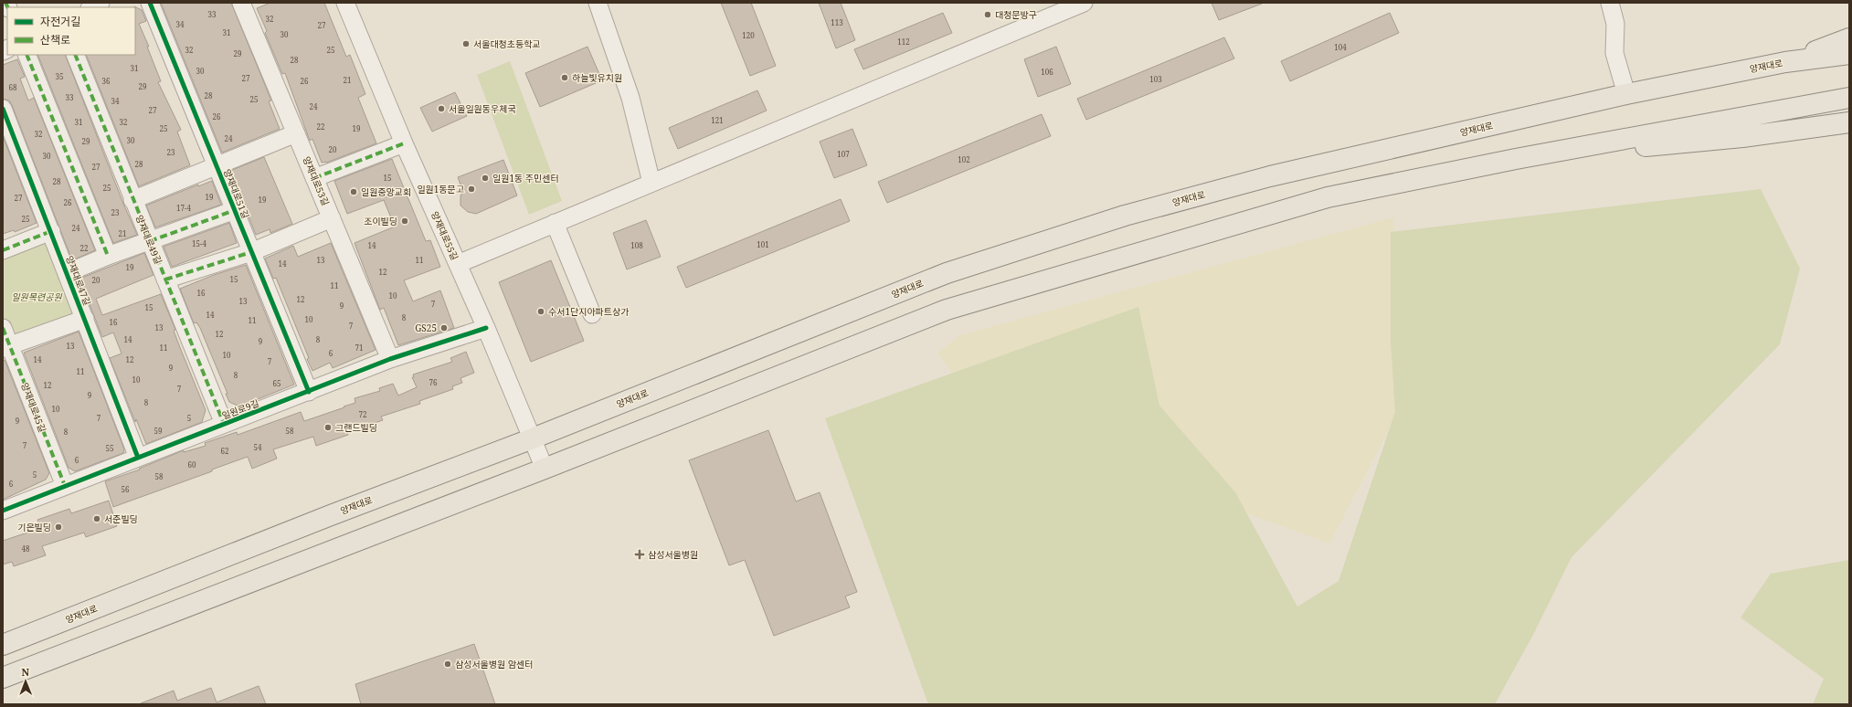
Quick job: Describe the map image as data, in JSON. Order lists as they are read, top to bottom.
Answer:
{
  "streets": {
    "main road": ["양재대로"],
    "street": [
      "양재대로53길",
      "양재대로51길",
      "양재대로55길",
      "양재대로49길",
      "양재대로47길",
      "양재대로45길",
      "일원로9길"
    ]
  },
  "crossings": [
    ["양재대로", "양재대로55길"],
    ["양재대로53길", "일원로9길"],
    ["양재대로51길", "양재대로49길"],
    ["양재대로51길", "양재대로47길"],
    ["양재대로51길", "일원로9길"],
    ["양재대로55길", "일원로9길"],
    ["양재대로49길", "일원로9길"],
    ["양재대로47길", "일원로9길"],
    ["양재대로45길", "일원로9길"]
  ],
  "parks": ["일원목련공원"],
  "places": {
    "other": [
      "대청문방구",
      "서울대청초등학교",
      "하늘빛유치원",
      "서울일원동우체국",
      "일원1동 주민센터",
      "일원1동문고",
      "일원중앙교회",
      "조이빌딩",
      "수서1단지아파트상가",
      "GS25",
      "그랜드빌딩",
      "서준빌딩",
      "기은빌딩",
      "삼성서울병원 암센터"
    ],
    "health": ["삼성서울병원"]
  },
  "house_numbers": [
    "33",
    "32",
    "113",
    "34",
    "27",
    "31",
    "30",
    "120",
    "112",
    "104",
    "32",
    "25",
    "29",
    "28",
    "31",
    "30",
    "106",
    "35",
    "27",
    "103",
    "21",
    "36",
    "26",
    "29",
    "68",
    "28",
    "33",
    "25",
    "34",
    "24",
    "27",
    "26",
    "121",
    "31",
    "32",
    "22",
    "25",
    "19",
    "32",
    "24",
    "30",
    "29",
    "20",
    "23",
    "107",
    "30",
    "102",
    "28",
    "27",
    "15",
    "28",
    "25",
    "19",
    "27",
    "19",
    "26",
    "17-4",
    "23",
    "25",
    "24",
    "21",
    "15-4",
    "101",
    "14",
    "108",
    "22",
    "13",
    "11",
    "14",
    "19",
    "12",
    "15",
    "20",
    "11",
    "16",
    "10",
    "12",
    "13",
    "7",
    "9",
    "15",
    "14",
    "8",
    "10",
    "11",
    "16",
    "7",
    "13",
    "12",
    "14",
    "8",
    "9",
    "13",
    "11",
    "71",
    "6",
    "10",
    "14",
    "12",
    "7",
    "9",
    "11",
    "8",
    "10",
    "76",
    "65",
    "12",
    "7",
    "9",
    "8",
    "10",
    "72",
    "7",
    "5",
    "9",
    "59",
    "58",
    "8",
    "7",
    "54",
    "55",
    "62",
    "6",
    "60",
    "5",
    "58",
    "6",
    "56",
    "48"
  ],
  "legend": ["자전거길", "산책로"],
  "north": "top"
}
